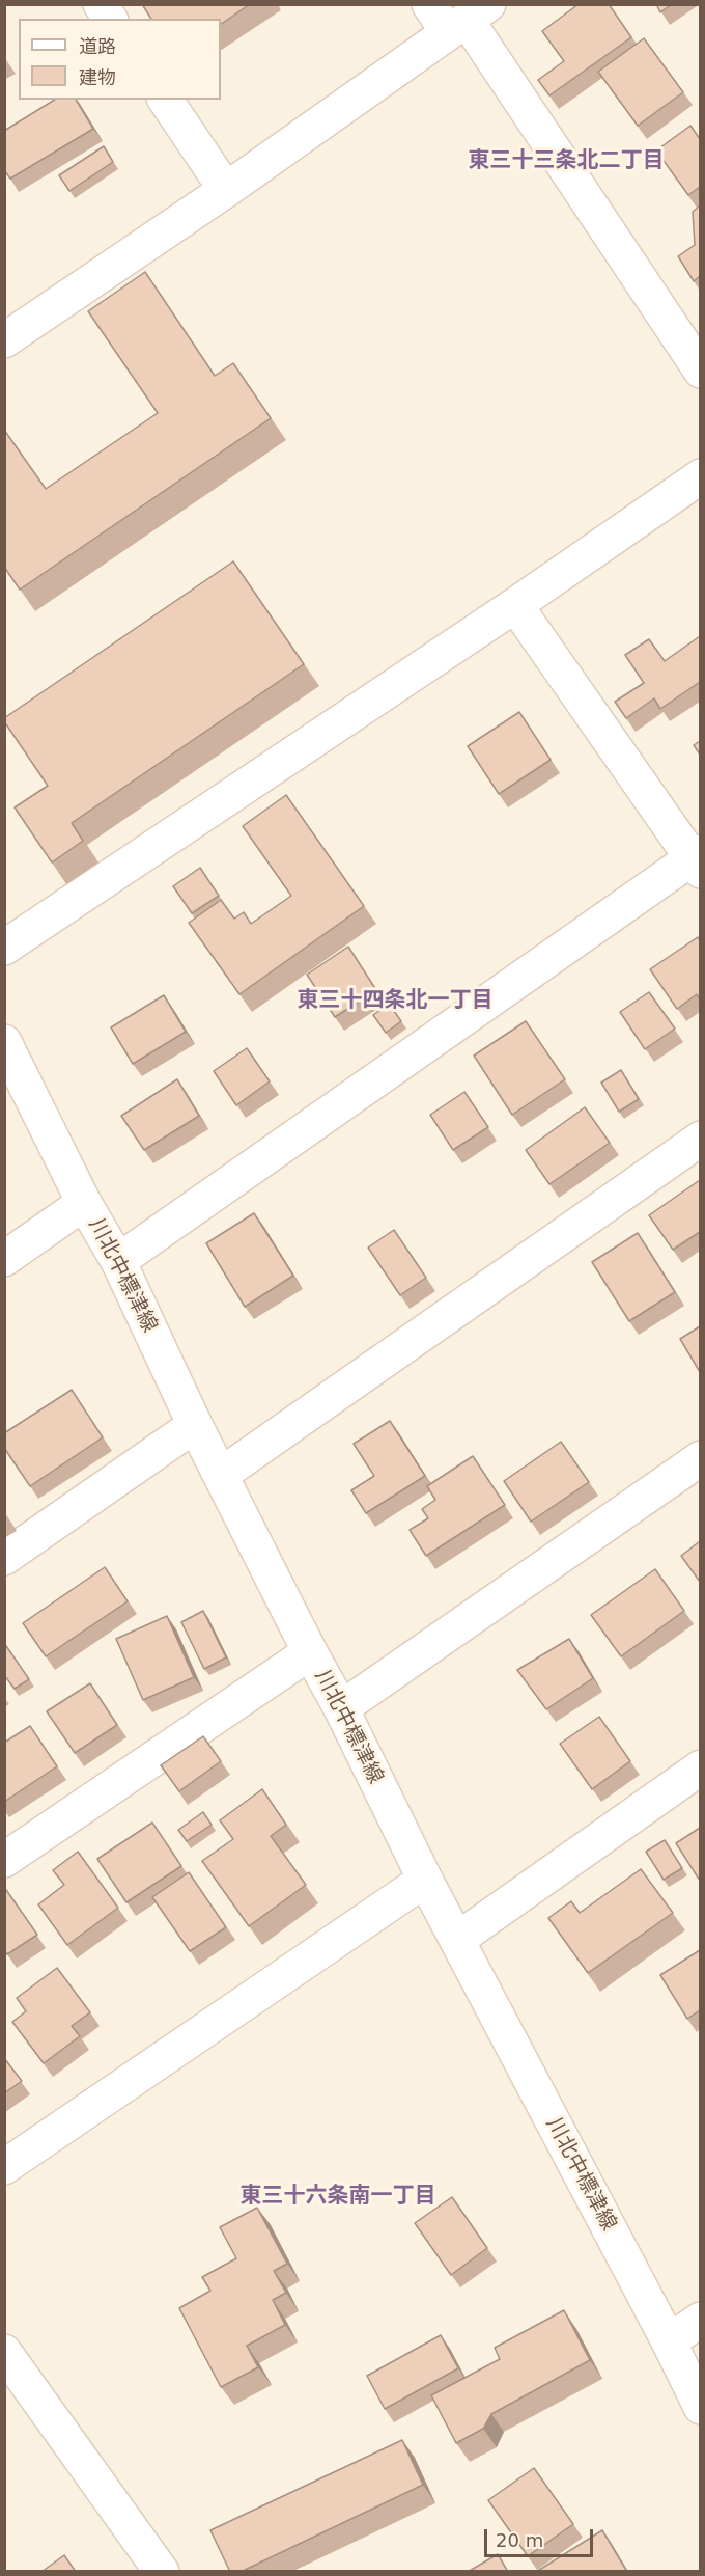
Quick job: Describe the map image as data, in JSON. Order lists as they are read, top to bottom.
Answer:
{
  "streets": {
    "street": ["川北中標津線"]
  },
  "districts": ["東三十三条北二丁目", "東三十四条北一丁目", "東三十六条南一丁目"],
  "legend": ["道路", "建物"],
  "scale_bar": "20 m"
}
